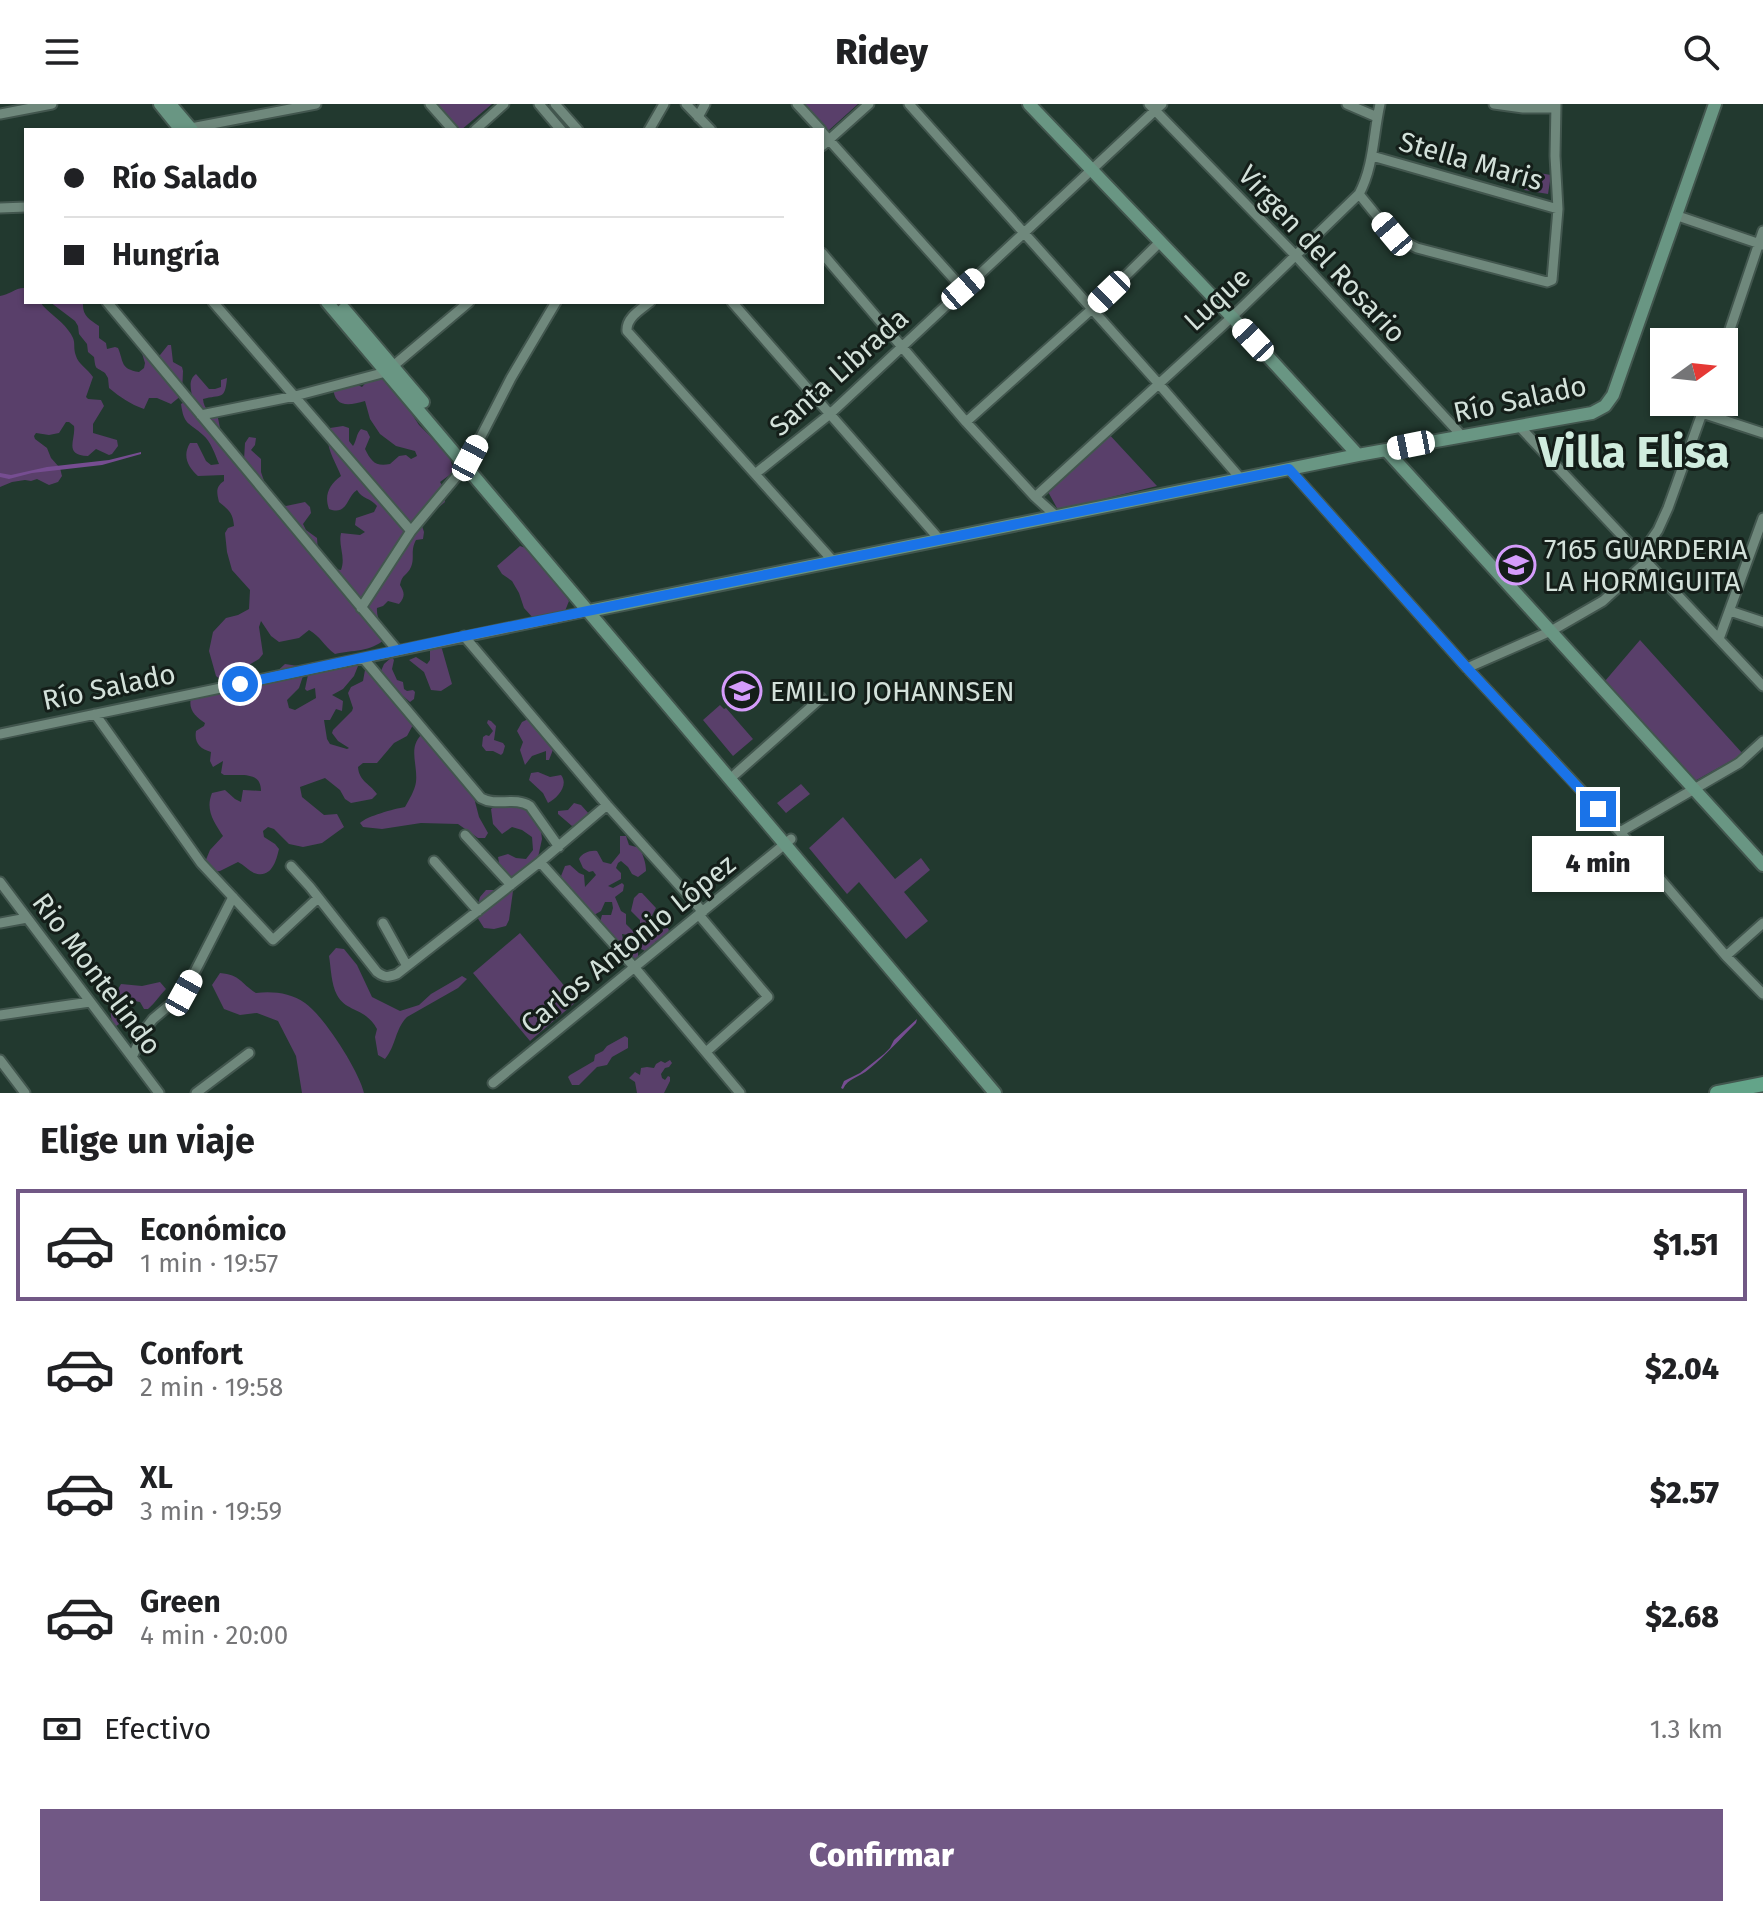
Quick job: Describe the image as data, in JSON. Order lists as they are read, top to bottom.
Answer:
{
  "streets": {
    "street": [
      "Stella Maris",
      "Virgen del Rosario",
      "Luque",
      "Santa Librada",
      "Río Salado",
      "Carlos Antonio López",
      "Rio Montelindo"
    ]
  },
  "crossings": [
    ["Stella Maris", "Luque"],
    ["Virgen del Rosario", "Luque"],
    ["Virgen del Rosario", "Santa Librada"],
    ["Virgen del Rosario", "Río Salado"]
  ],
  "districts": ["Villa Elisa"],
  "places": {
    "school or university": ["7165 GUARDERIA LA HORMIGUITA", "EMILIO JOHANNSEN"]
  },
  "north": "right",
  "page": {
    "header": "Ridey",
    "banner": ["Río Salado", "Hungría"],
    "bubble": "4 min",
    "heading": "Elige un viaje",
    "list": [
      {
        "name": "Económico",
        "note": "1 min · 19:57",
        "value": "$1.51"
      },
      {
        "name": "Confort",
        "note": "2 min · 19:58",
        "value": "$2.04"
      },
      {
        "name": "XL",
        "note": "3 min · 19:59",
        "value": "$2.57"
      },
      {
        "name": "Green",
        "note": "4 min · 20:00",
        "value": "$2.68"
      }
    ],
    "pay": ["Efectivo", "1.3 km"],
    "buttons": "Confirmar"
  }
}
